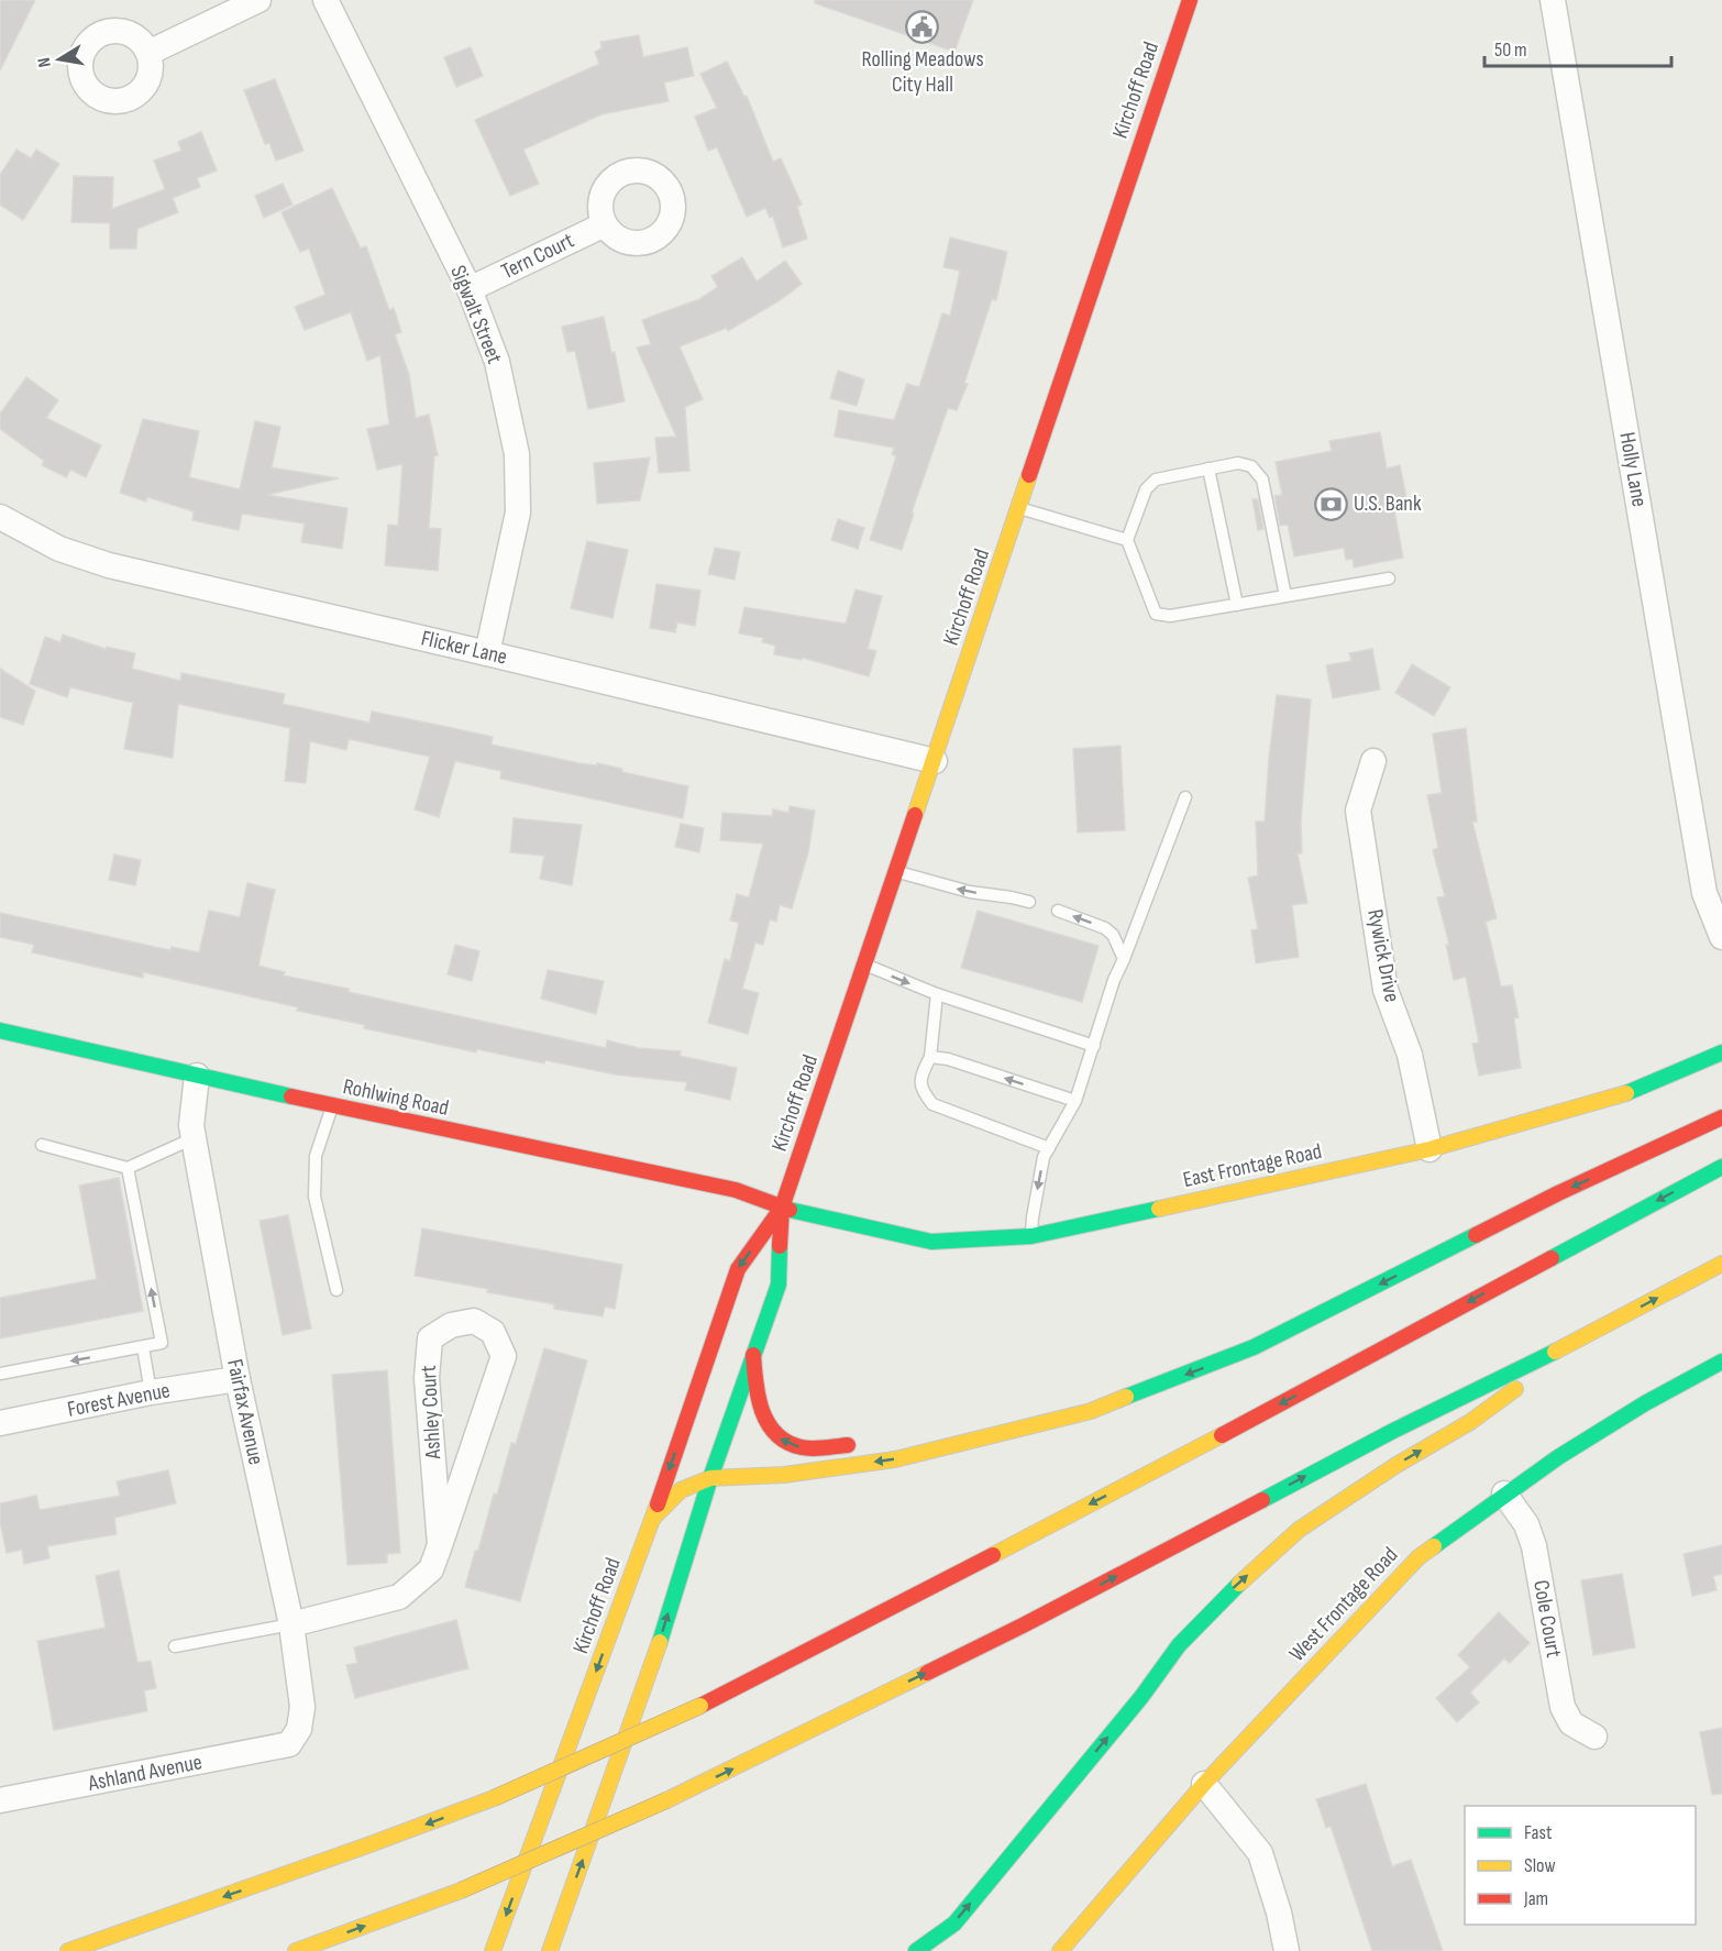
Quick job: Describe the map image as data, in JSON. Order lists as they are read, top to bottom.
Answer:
{
  "streets": {
    "main road": [
      "Kirchoff Road",
      "Rohlwing Road",
      "East Frontage Road",
      "West Frontage Road"
    ],
    "street": [
      "Tern Court",
      "Sigwalt Street",
      "Holly Lane",
      "Flicker Lane",
      "Rywick Drive",
      "Forest Avenue",
      "Fairfax Avenue",
      "Ashley Court",
      "Cole Court",
      "Ashland Avenue"
    ]
  },
  "crossings": [
    ["Kirchoff Road", "Flicker Lane"],
    ["Kirchoff Road", "Rohlwing Road"],
    ["Kirchoff Road", "East Frontage Road"],
    ["Tern Court", "Sigwalt Street"],
    ["Sigwalt Street", "Flicker Lane"],
    ["Rywick Drive", "East Frontage Road"],
    ["Rohlwing Road", "East Frontage Road"],
    ["Rohlwing Road", "Fairfax Avenue"],
    ["Forest Avenue", "Fairfax Avenue"],
    ["Fairfax Avenue", "Ashley Court"],
    ["Fairfax Avenue", "Ashland Avenue"],
    ["West Frontage Road", "Cole Court"]
  ],
  "places": {
    "public building": ["Rolling Meadows City Hall"],
    "bank": ["U.S. Bank"]
  },
  "legend": ["Fast", "Slow", "Jam"],
  "scale_bar": "50 m",
  "north": "left"
}
